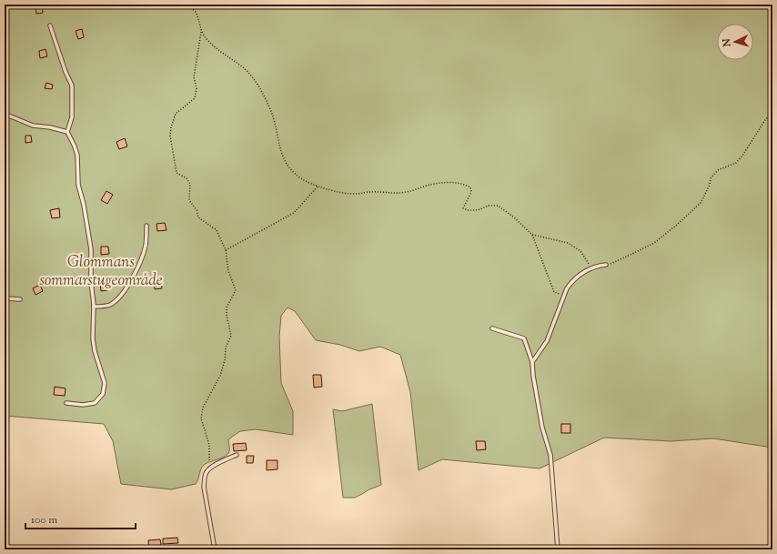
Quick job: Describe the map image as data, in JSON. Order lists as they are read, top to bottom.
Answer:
{
  "parks": ["Glommans sommarstugeområde"],
  "scale_bar": "100 m",
  "north": "left"
}
